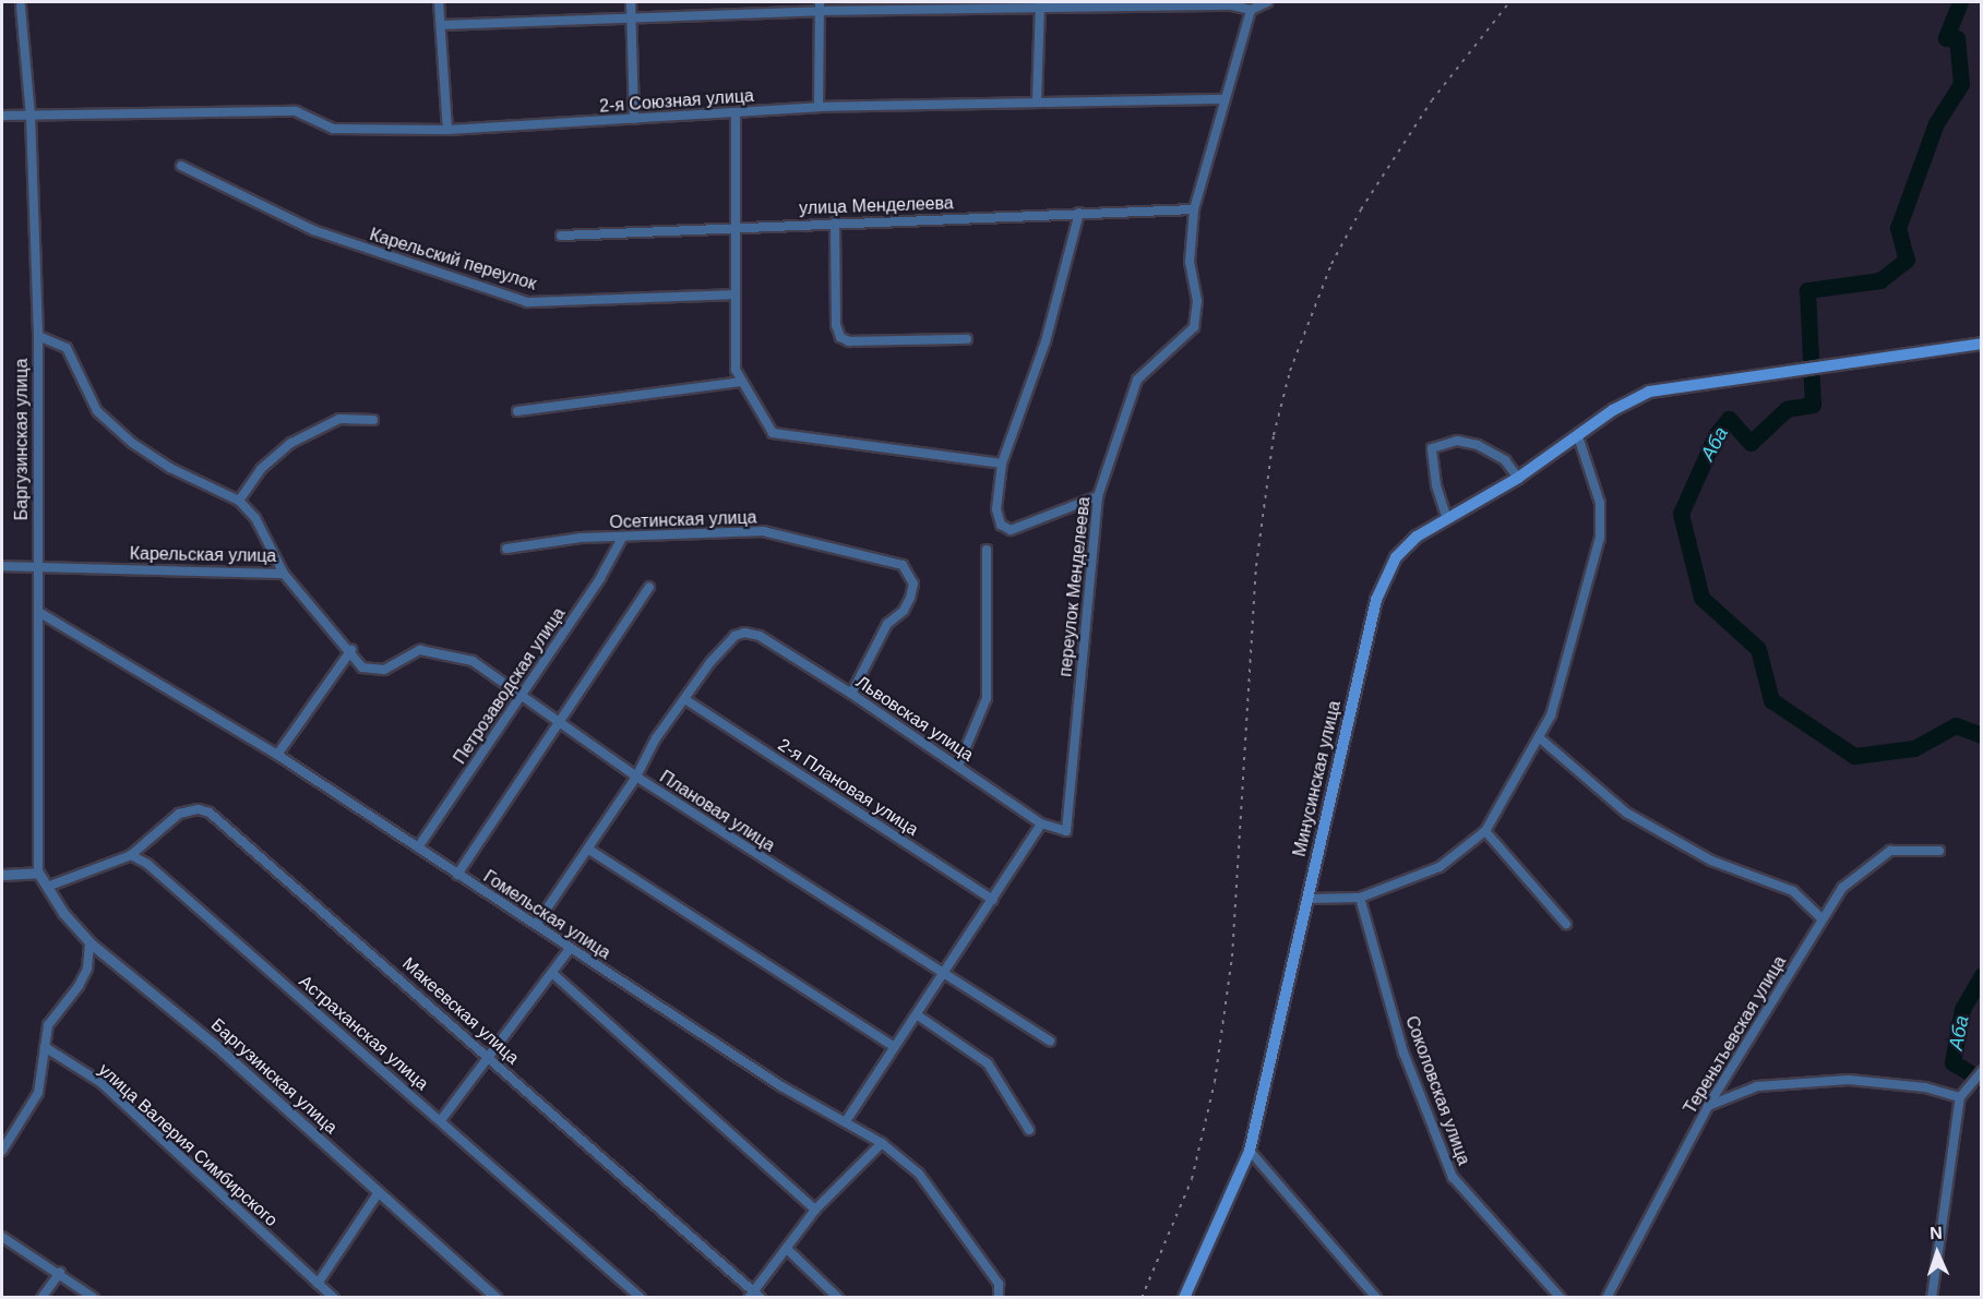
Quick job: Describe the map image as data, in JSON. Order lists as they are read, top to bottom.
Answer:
{
  "streets": {
    "main road": ["Минусинская улица"],
    "street": [
      "2-я Союзная улица",
      "улица Менделеева",
      "Карельский переулок",
      "Баргузинская улица",
      "Осетинская улица",
      "Карельская улица",
      "переулок Менделеева",
      "Петрозаводская улица",
      "Львовская улица",
      "2-я Плановая улица",
      "Плановая улица",
      "Гомельская улица",
      "Макеевская улица",
      "Астраханская улица",
      "Тереньтьевская улица",
      "Соколовская улица",
      "улица Валерия Симбирского"
    ]
  },
  "crossings": [
    ["2-я Союзная улица", "Баргузинская улица"],
    ["2-я Союзная улица", "переулок Менделеева"],
    ["улица Менделеева", "переулок Менделеева"],
    ["Баргузинская улица", "Карельская улица"],
    ["Баргузинская улица", "Гомельская улица"],
    ["Осетинская улица", "Петрозаводская улица"],
    ["Осетинская улица", "Львовская улица"],
    ["переулок Менделеева", "Львовская улица"],
    ["Петрозаводская улица", "Плановая улица"],
    ["Петрозаводская улица", "Гомельская улица"],
    ["Львовская улица", "2-я Плановая улица"],
    ["Макеевская улица", "Астраханская улица"]
  ],
  "water": ["Аба"],
  "north": "top"
}
